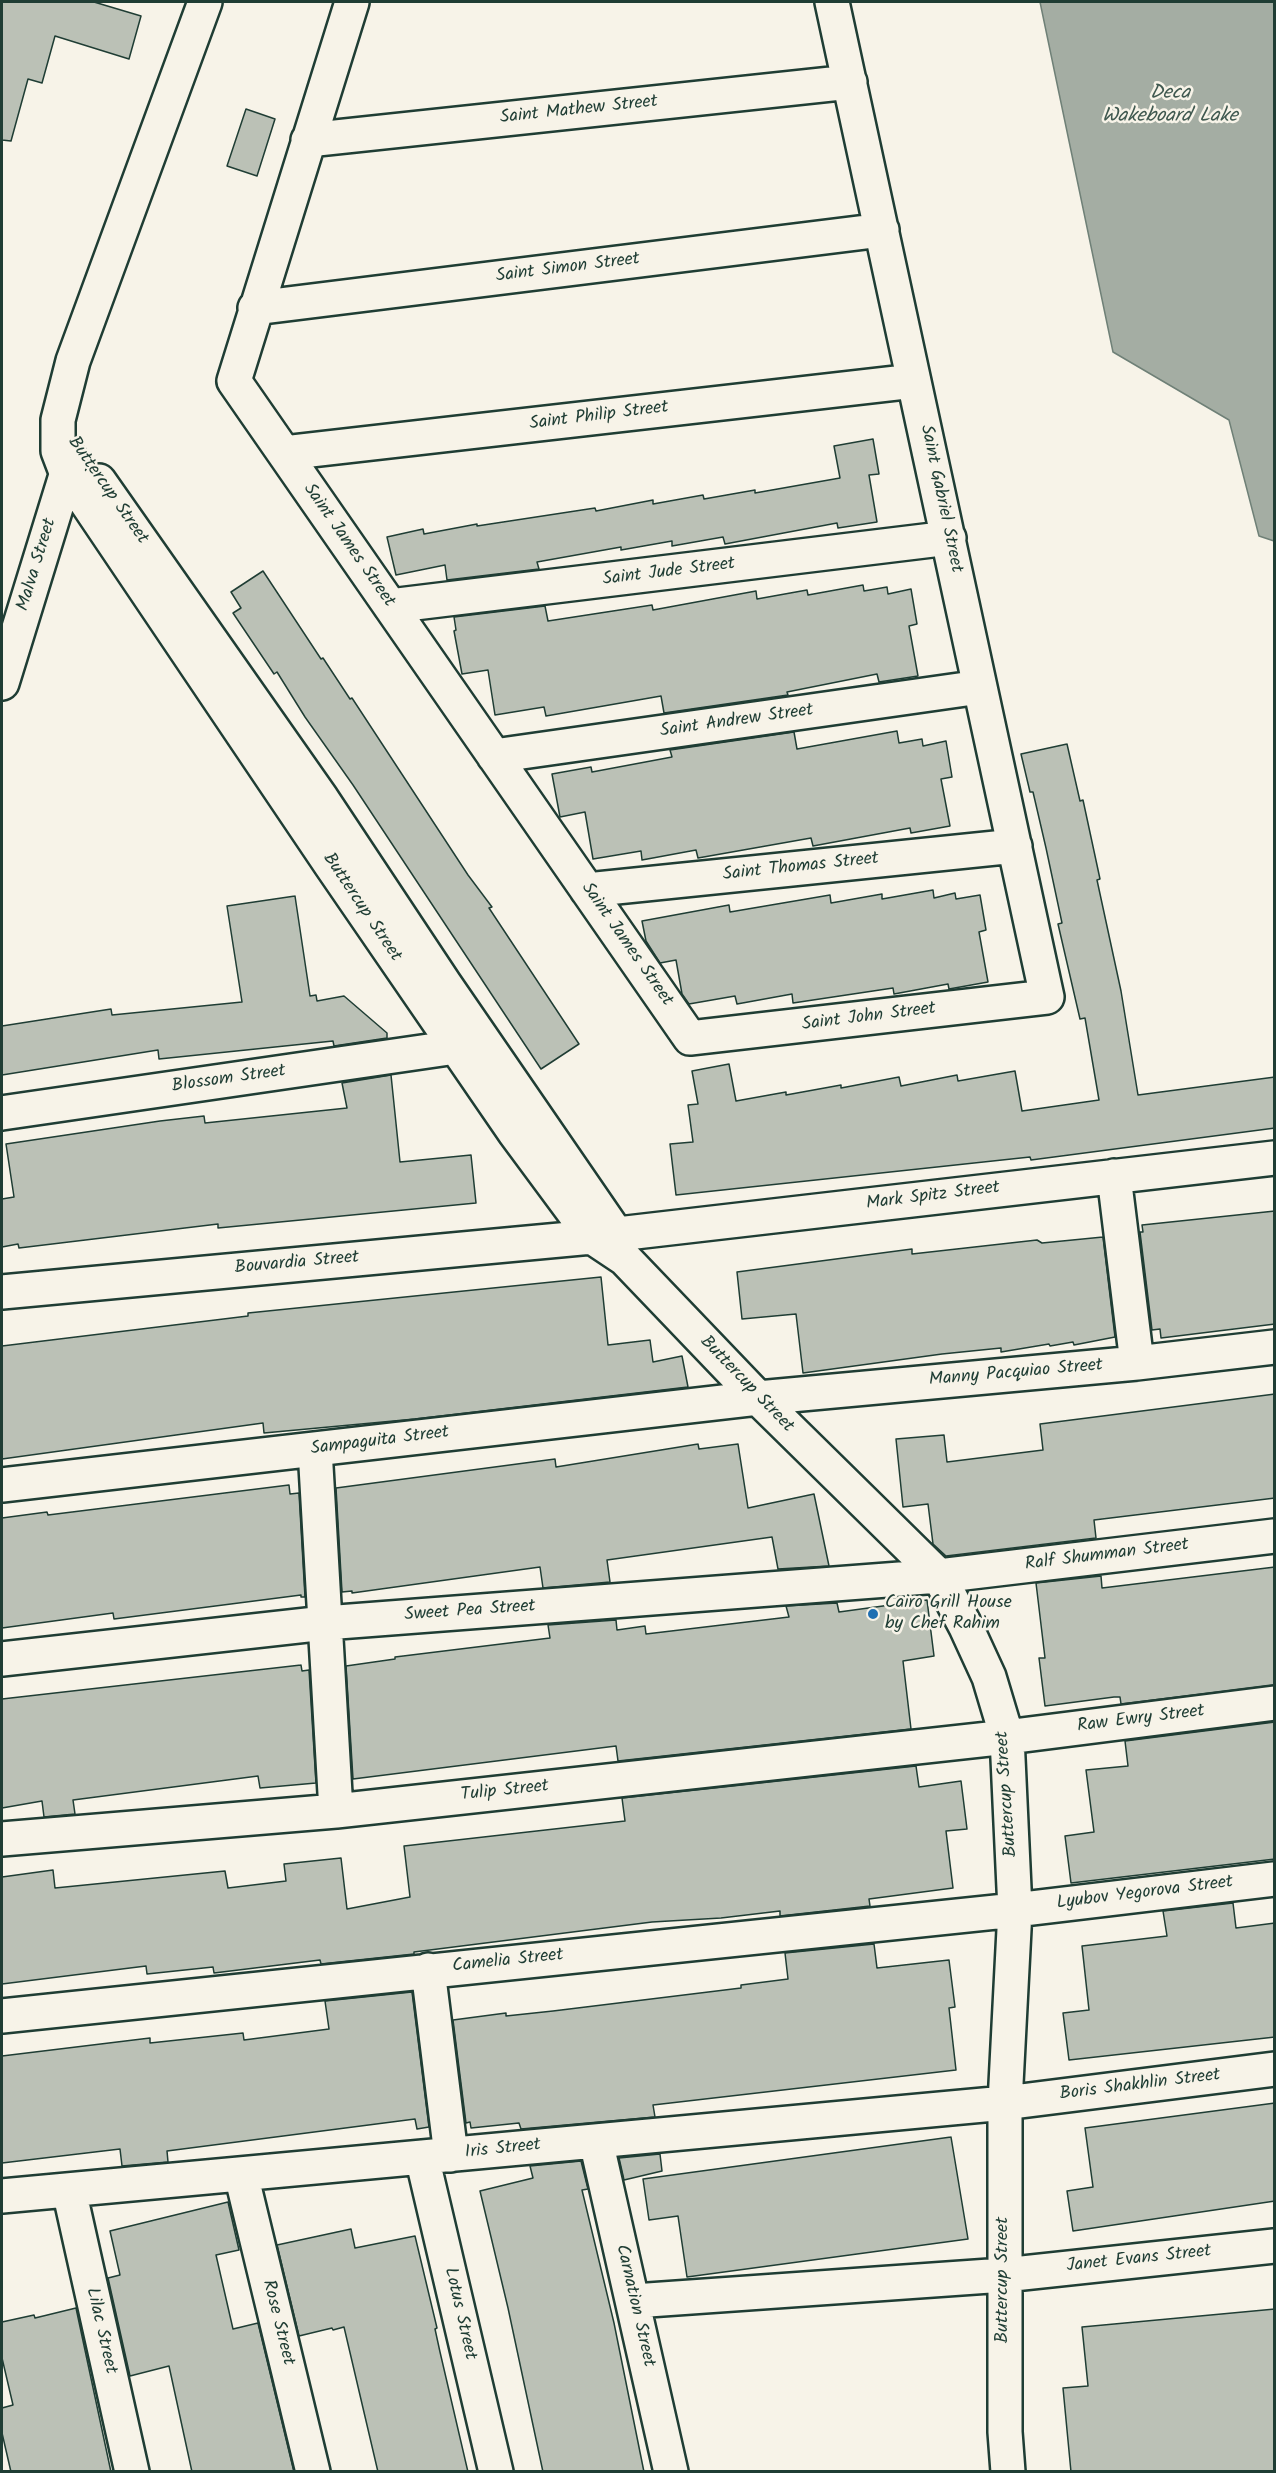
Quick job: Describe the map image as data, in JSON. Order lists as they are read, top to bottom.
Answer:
{
  "streets": {
    "street": [
      "Saint Mathew Street",
      "Saint Simon Street",
      "Saint Philip Street",
      "Buttercup Street",
      "Saint Gabriel Street",
      "Saint James Street",
      "Malva Street",
      "Saint Jude Street",
      "Saint Andrew Street",
      "Saint Thomas Street",
      "Saint John Street",
      "Blossom Street",
      "Mark Spitz Street",
      "Bouvardia Street",
      "Manny Pacquiao Street",
      "Sampaguita Street",
      "Ralf Shumman Street",
      "Sweet Pea Street",
      "Raw Ewry Street",
      "Tulip Street",
      "Lyubov Yegorova Street",
      "Camelia Street",
      "Boris Shakhlin Street",
      "Iris Street",
      "Janet Evans Street",
      "Carnation Street",
      "Lotus Street",
      "Rose Street",
      "Lilac Street"
    ]
  },
  "crossings": [
    ["Saint Mathew Street", "Saint Gabriel Street"],
    ["Saint Mathew Street", "Saint James Street"],
    ["Saint Simon Street", "Saint Gabriel Street"],
    ["Saint Simon Street", "Saint James Street"],
    ["Saint Philip Street", "Saint Gabriel Street"],
    ["Saint Philip Street", "Saint James Street"],
    ["Buttercup Street", "Malva Street"],
    ["Buttercup Street", "Blossom Street"],
    ["Buttercup Street", "Mark Spitz Street"],
    ["Buttercup Street", "Bouvardia Street"],
    ["Buttercup Street", "Manny Pacquiao Street"],
    ["Buttercup Street", "Sampaguita Street"],
    ["Buttercup Street", "Ralf Shumman Street"],
    ["Buttercup Street", "Sweet Pea Street"],
    ["Buttercup Street", "Raw Ewry Street"],
    ["Buttercup Street", "Tulip Street"],
    ["Buttercup Street", "Lyubov Yegorova Street"],
    ["Buttercup Street", "Camelia Street"],
    ["Buttercup Street", "Boris Shakhlin Street"],
    ["Buttercup Street", "Iris Street"],
    ["Buttercup Street", "Janet Evans Street"],
    ["Saint Gabriel Street", "Saint Jude Street"],
    ["Saint Gabriel Street", "Saint Andrew Street"],
    ["Saint Gabriel Street", "Saint Thomas Street"],
    ["Saint Gabriel Street", "Saint John Street"],
    ["Saint James Street", "Saint Jude Street"],
    ["Saint James Street", "Saint Andrew Street"],
    ["Saint James Street", "Saint Thomas Street"],
    ["Saint James Street", "Saint John Street"],
    ["Mark Spitz Street", "Bouvardia Street"],
    ["Manny Pacquiao Street", "Sampaguita Street"],
    ["Ralf Shumman Street", "Sweet Pea Street"],
    ["Raw Ewry Street", "Tulip Street"],
    ["Lyubov Yegorova Street", "Camelia Street"],
    ["Camelia Street", "Lotus Street"],
    ["Boris Shakhlin Street", "Iris Street"],
    ["Iris Street", "Carnation Street"],
    ["Iris Street", "Lotus Street"],
    ["Iris Street", "Rose Street"],
    ["Iris Street", "Lilac Street"],
    ["Janet Evans Street", "Carnation Street"]
  ],
  "water": ["Deca Wakeboard Lake"],
  "places": ["Cairo Grill House by Chef Rahim"]
}
